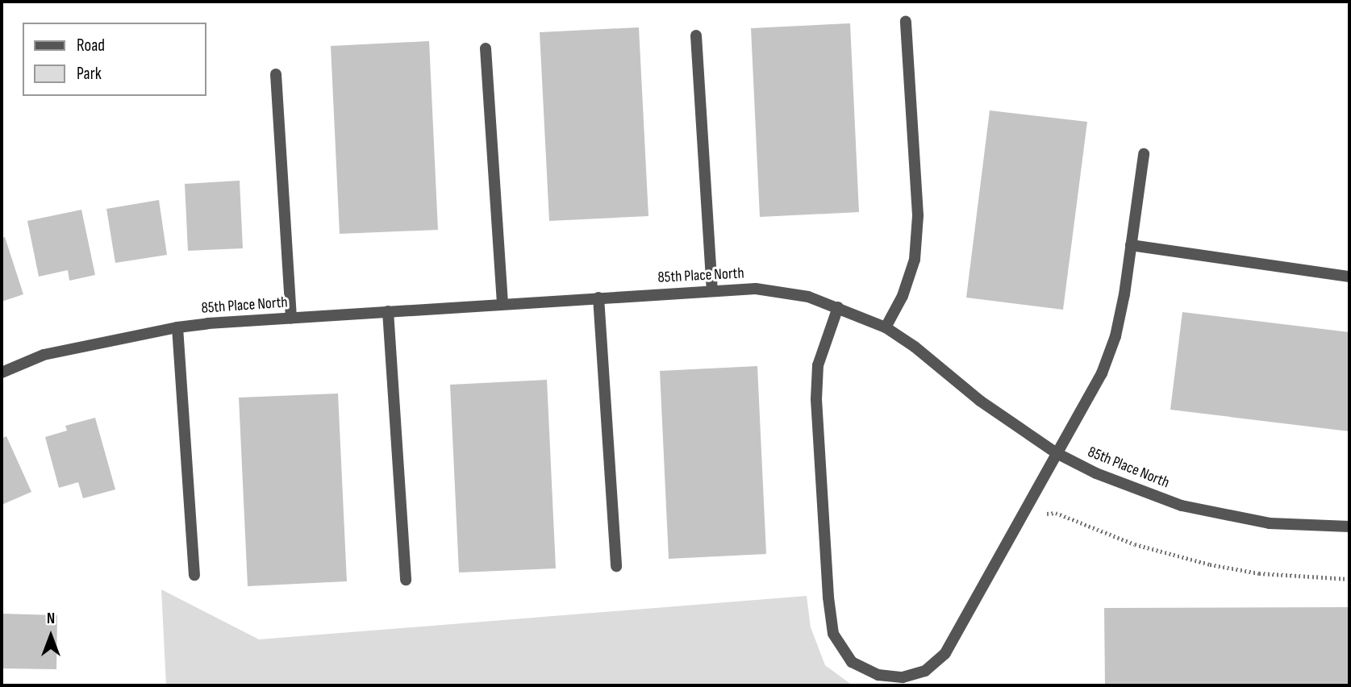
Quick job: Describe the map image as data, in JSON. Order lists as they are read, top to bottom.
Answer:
{
  "streets": {
    "street": ["85th Place North"]
  },
  "legend": ["Road", "Park"],
  "north": "top"
}
